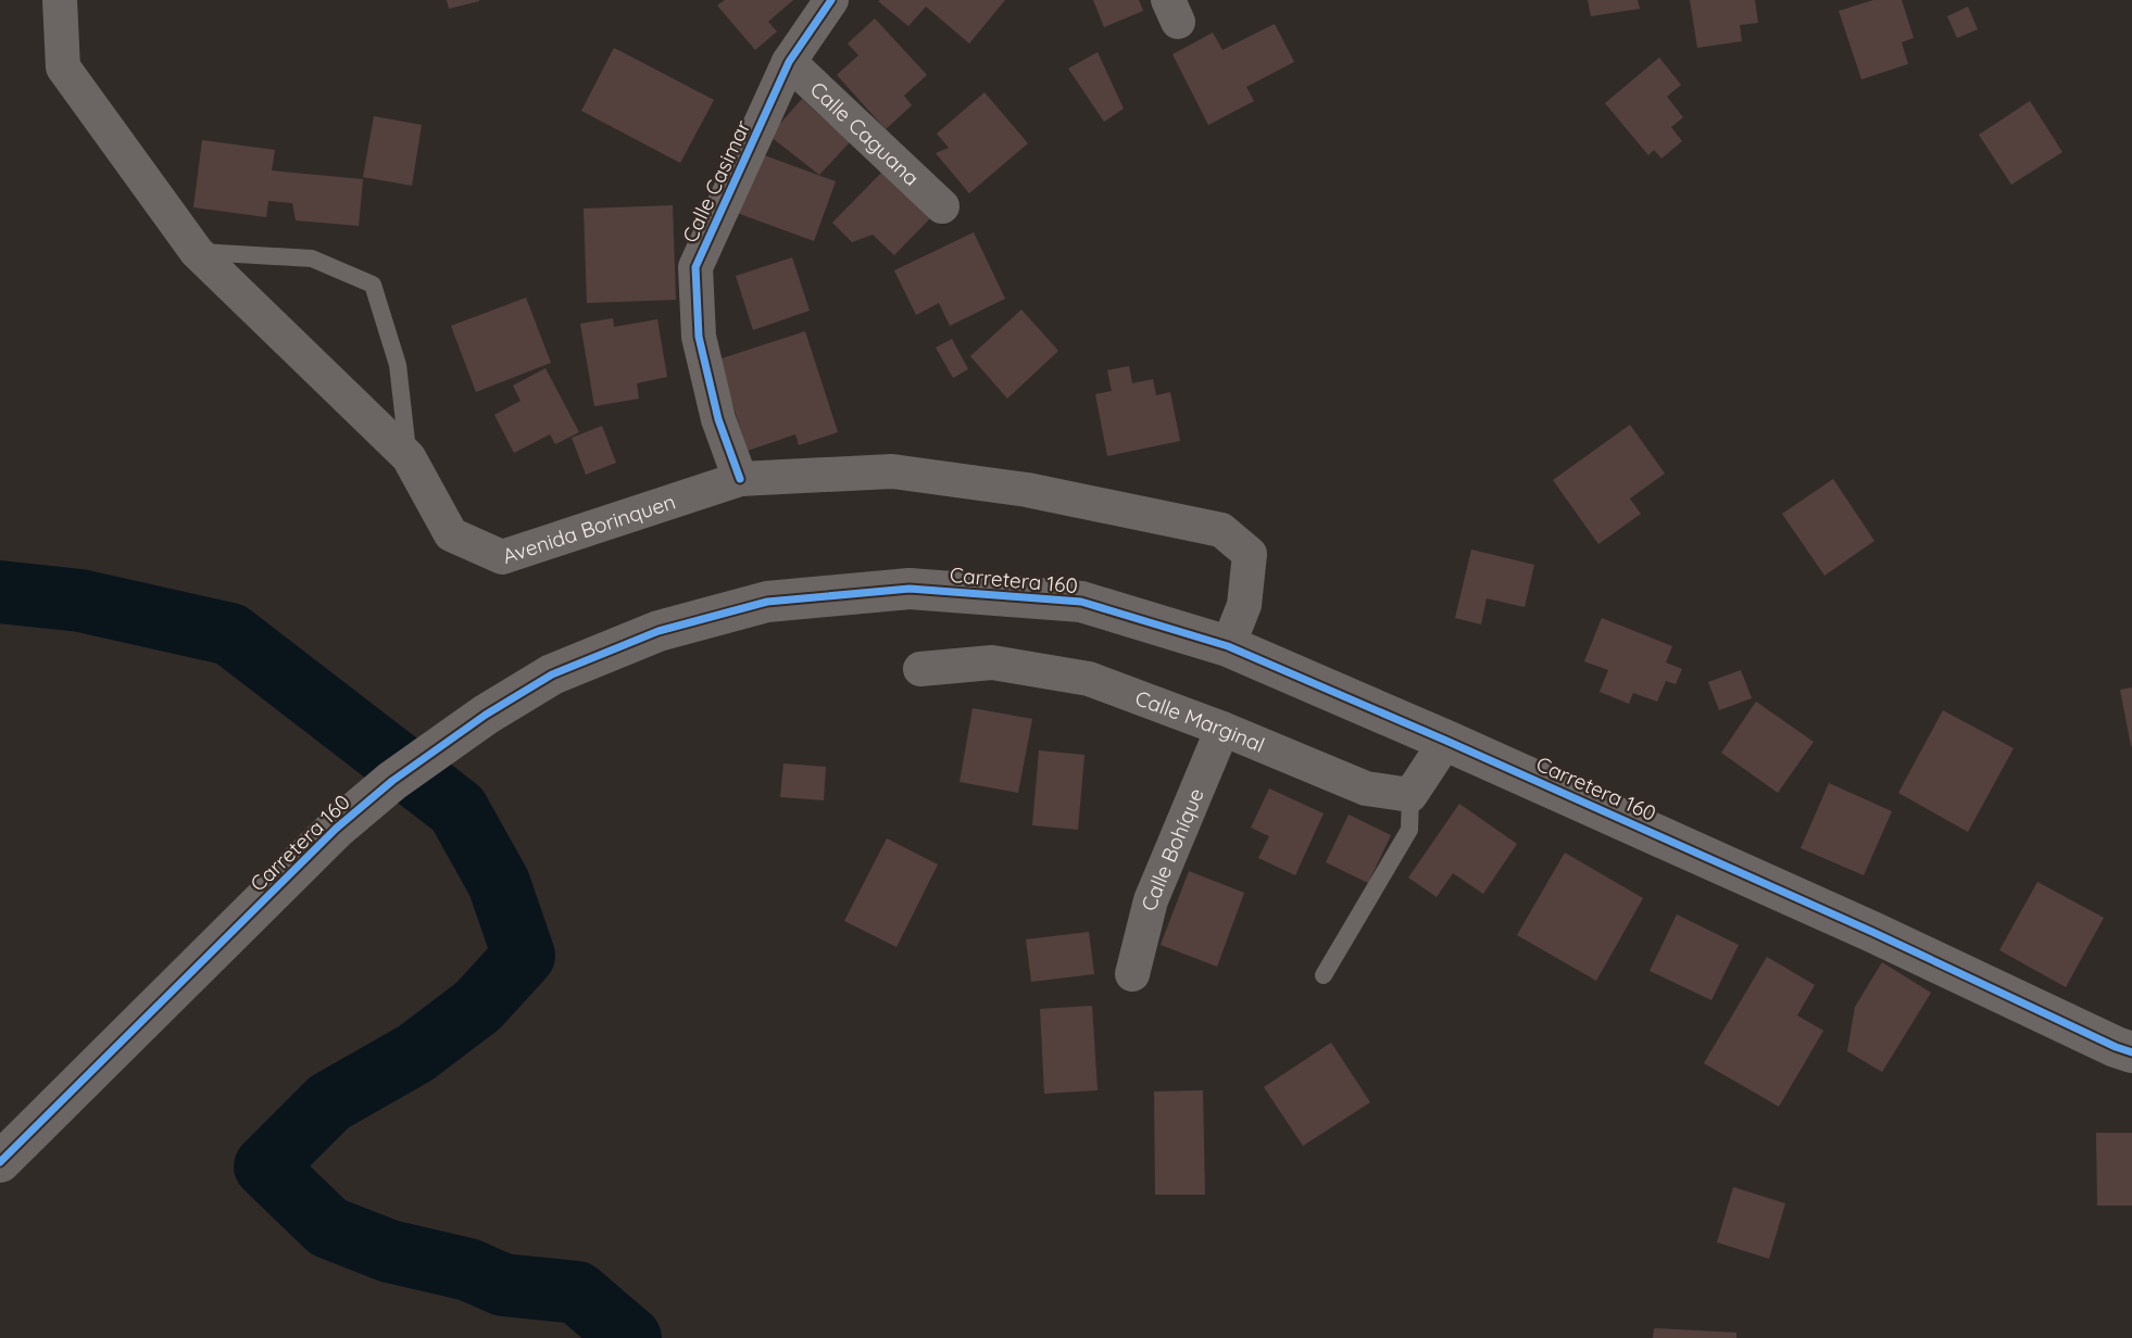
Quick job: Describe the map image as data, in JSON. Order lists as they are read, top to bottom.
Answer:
{
  "streets": {
    "street": [
      "Calle Caguana",
      "Calle Casimar",
      "Avenida Borinquen",
      "Carretera 160",
      "Calle Marginal",
      "Calle Bohíque"
    ]
  },
  "crossings": [
    ["Calle Caguana", "Calle Casimar"],
    ["Calle Casimar", "Avenida Borinquen"],
    ["Avenida Borinquen", "Carretera 160"],
    ["Calle Marginal", "Calle Bohíque"]
  ]
}
